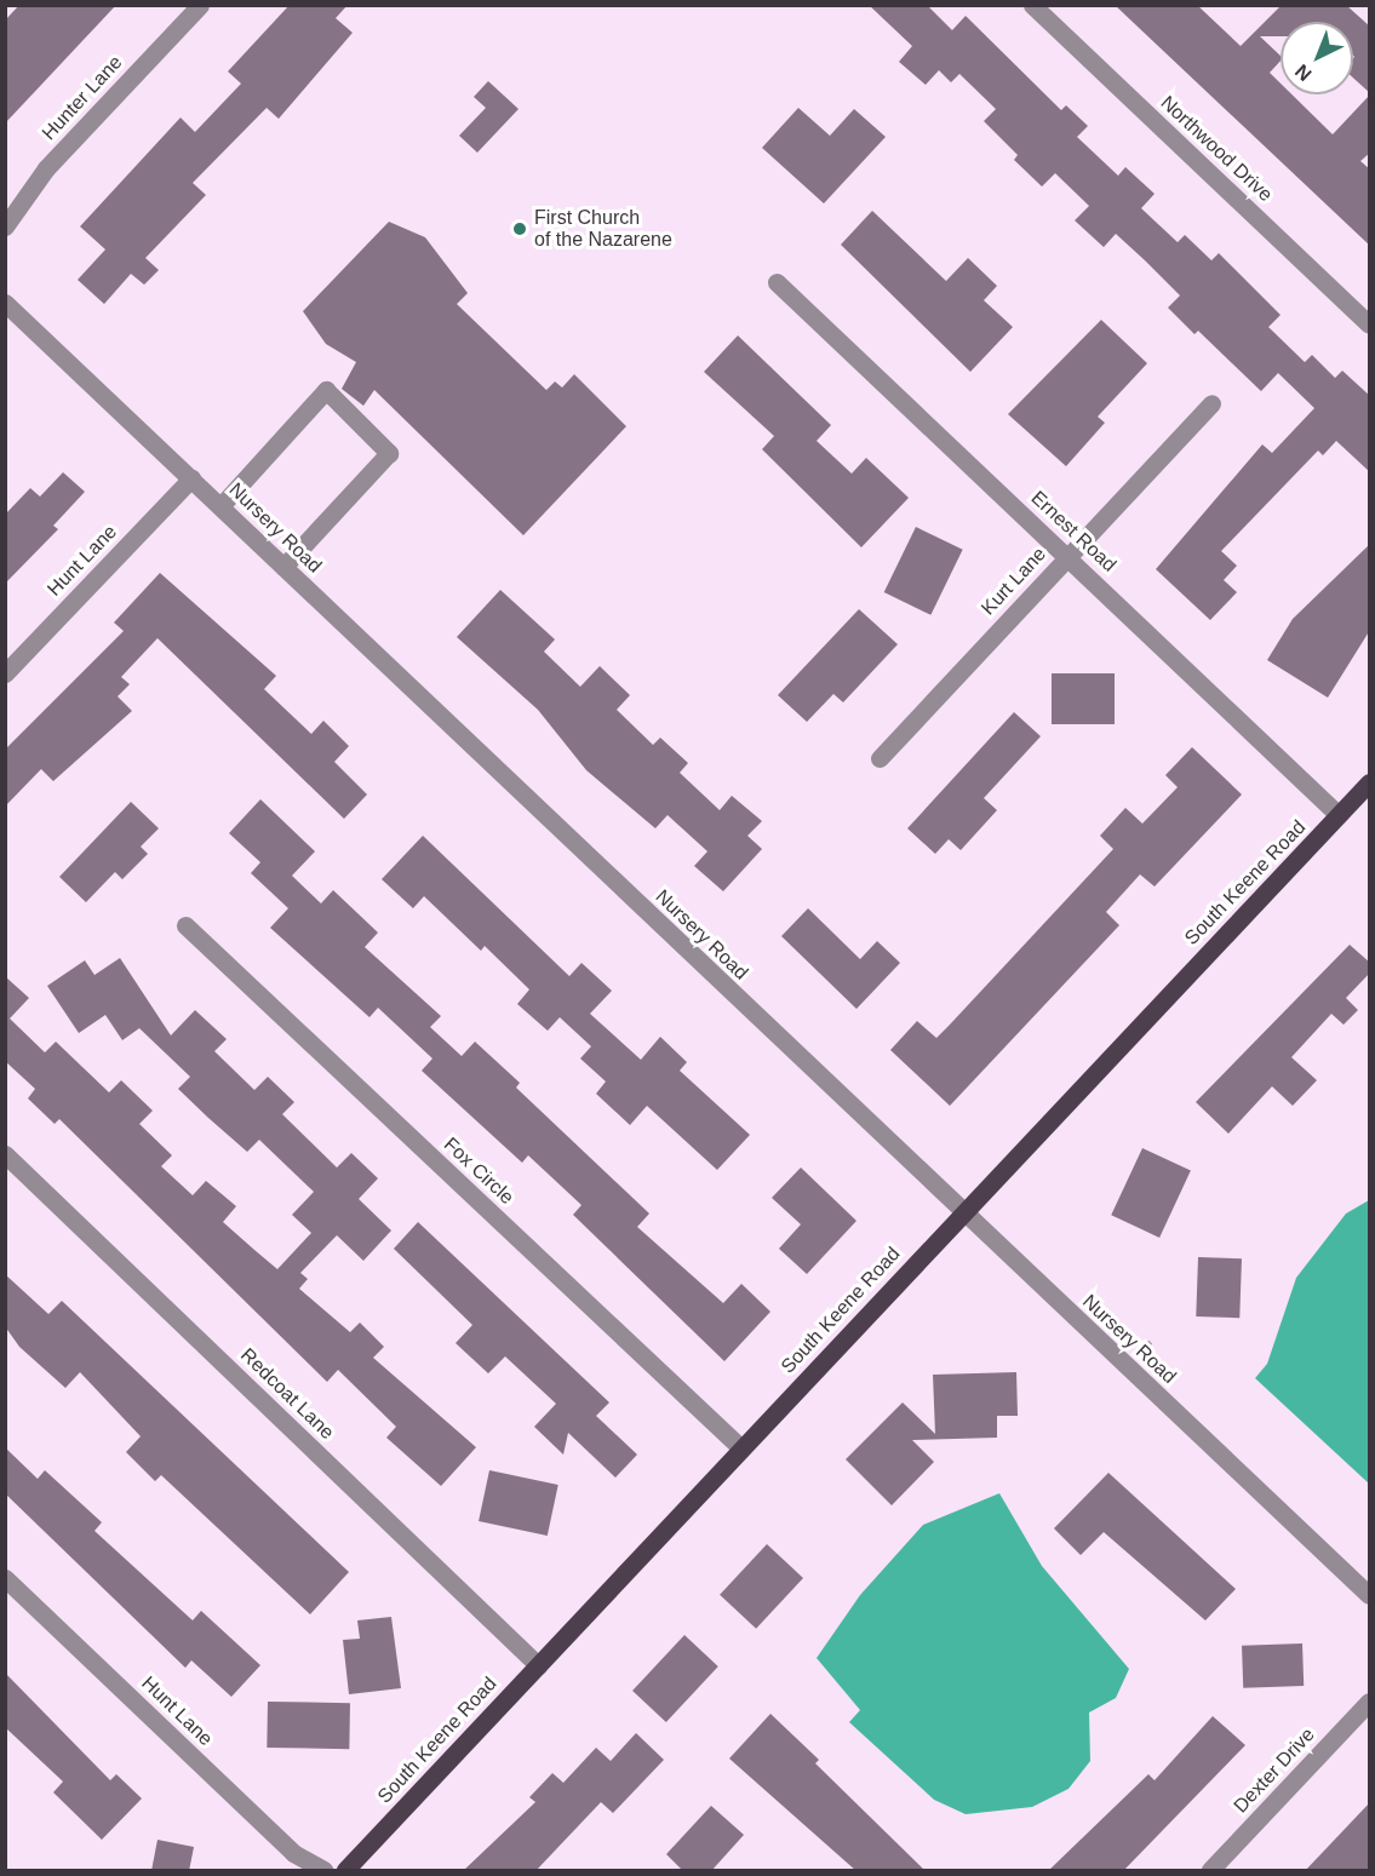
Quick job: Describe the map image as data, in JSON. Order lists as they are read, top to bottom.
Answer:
{
  "streets": {
    "main road": ["South Keene Road"],
    "street": [
      "Hunter Lane",
      "Northwood Drive",
      "Nursery Road",
      "Ernest Road",
      "Hunt Lane",
      "Kurt Lane",
      "Fox Circle",
      "Redcoat Lane",
      "Dexter Drive"
    ]
  },
  "crossings": [
    ["Nursery Road", "Hunt Lane"],
    ["Nursery Road", "South Keene Road"],
    ["Ernest Road", "Kurt Lane"],
    ["Ernest Road", "South Keene Road"],
    ["South Keene Road", "Fox Circle"],
    ["South Keene Road", "Redcoat Lane"]
  ],
  "places": ["First Church of the Nazarene"],
  "north": "bottom left"
}
